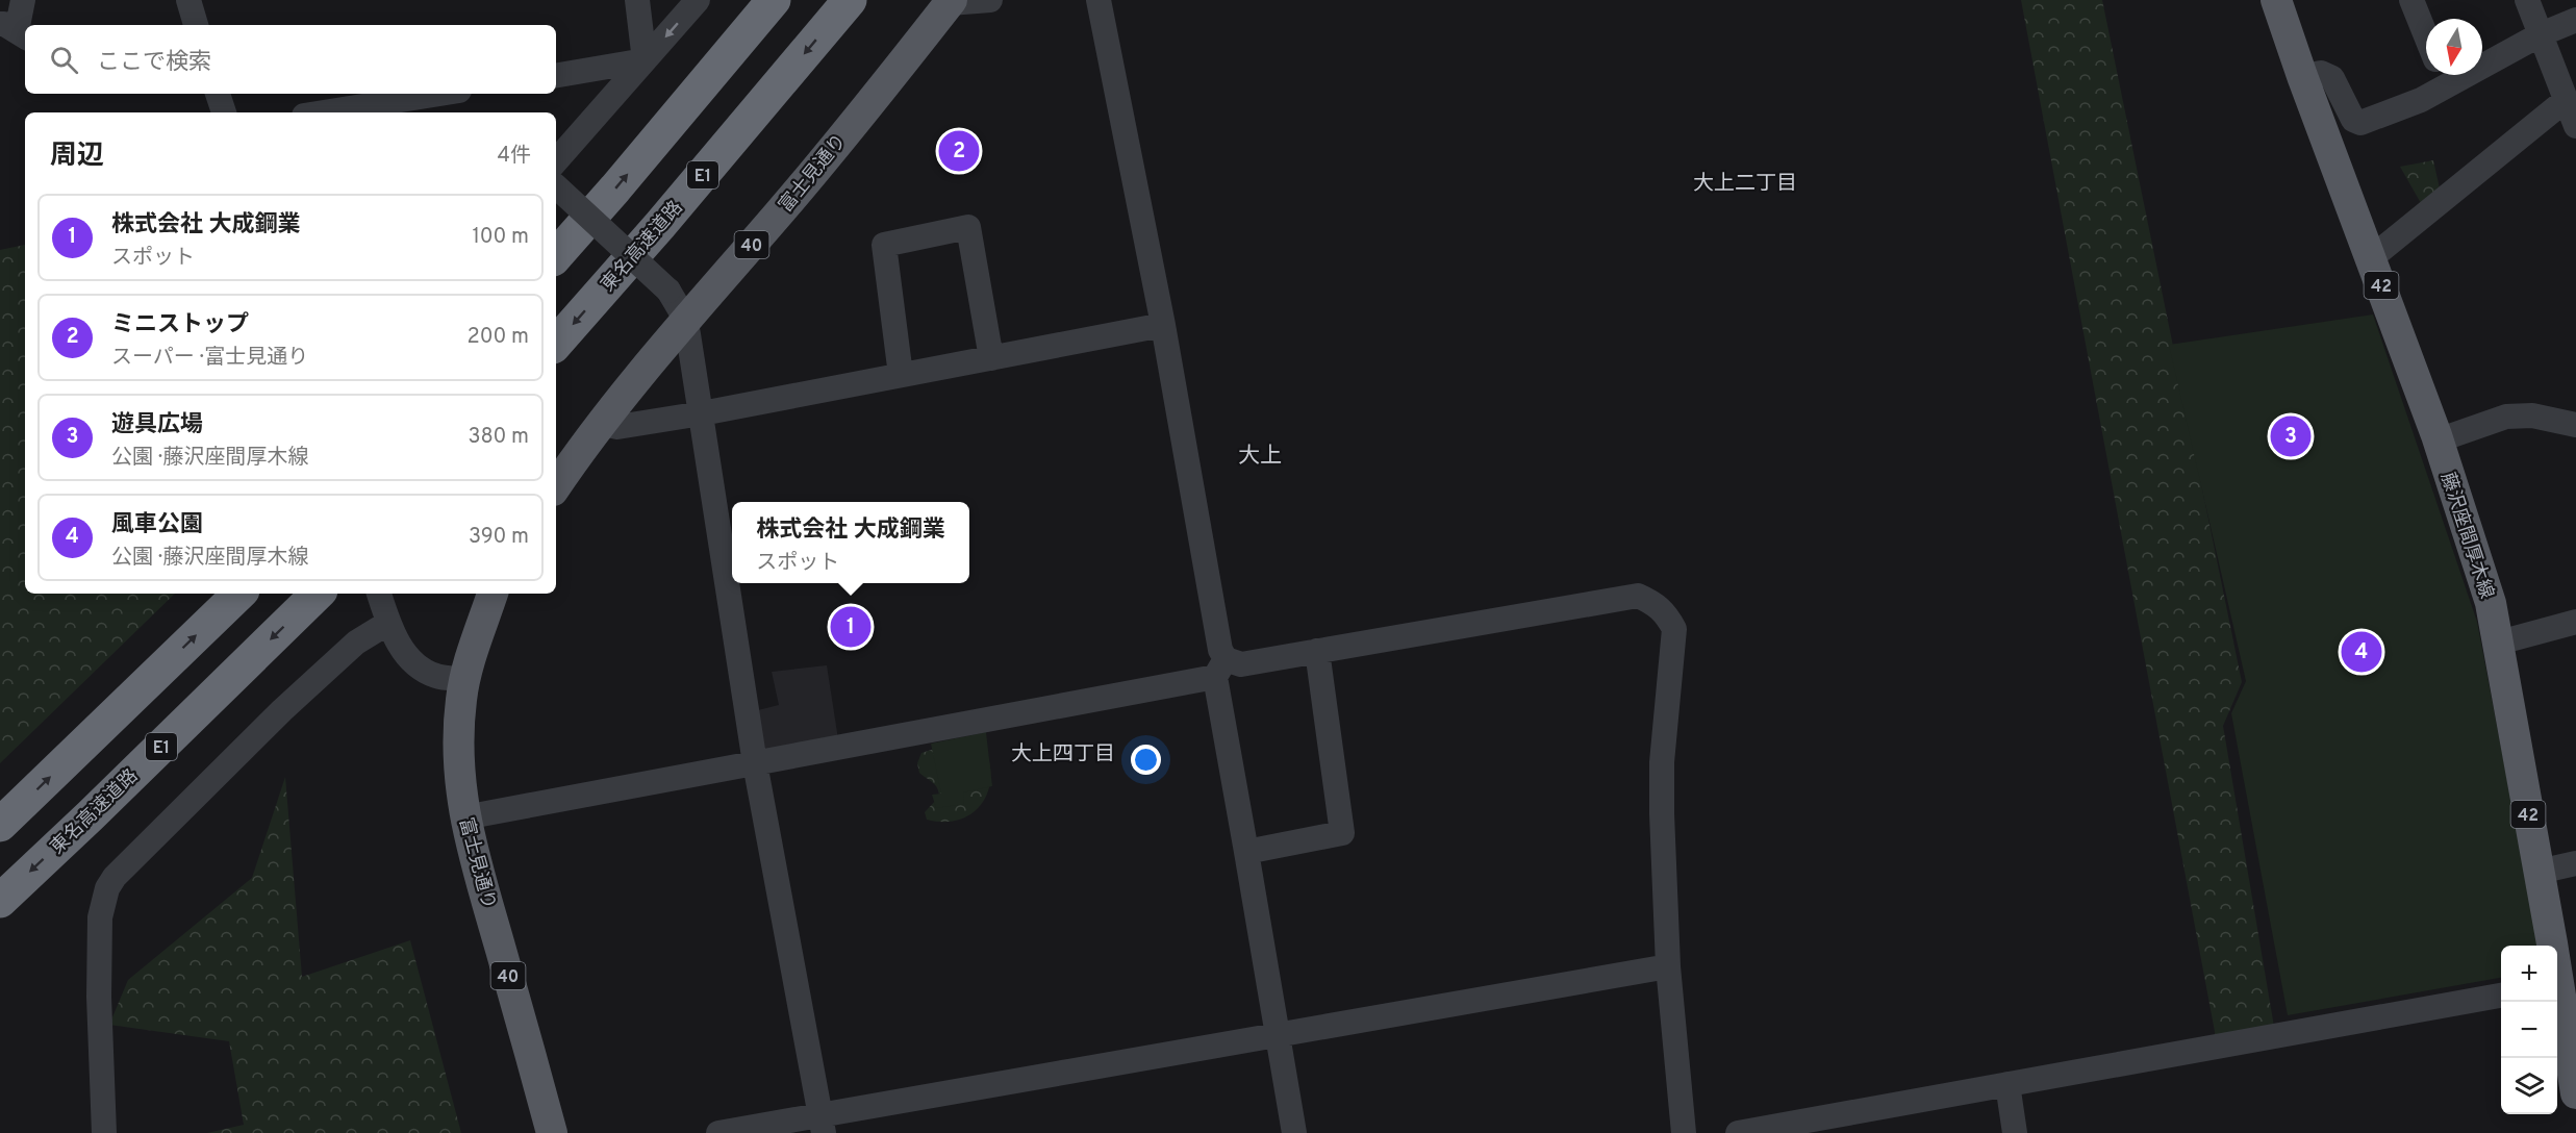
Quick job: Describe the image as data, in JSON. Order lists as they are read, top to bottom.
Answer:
{
  "streets": {
    "highway": ["E1", "東名高速道路"],
    "main road": [
      "富士見通り",
      "40",
      "42",
      "藤沢座間厚木線"
    ]
  },
  "districts": ["大上二丁目", "大上", "大上四丁目"],
  "north": "bottom",
  "page": {
    "search": "ここで検索",
    "heading": ["周辺", "4件"],
    "pins": [
      "2",
      "3",
      "1",
      "4"
    ],
    "list": [
      {
        "mark": "1",
        "name": "株式会社 大成鋼業",
        "note": "スポット",
        "value": "100 m"
      },
      {
        "mark": "2",
        "name": "ミニストップ",
        "note": "スーパー · 富士見通り",
        "value": "200 m"
      },
      {
        "mark": "3",
        "name": "遊具広場",
        "note": "公園 · 藤沢座間厚木線",
        "value": "380 m"
      },
      {
        "mark": "4",
        "name": "風車公園",
        "note": "公園 · 藤沢座間厚木線",
        "value": "390 m"
      }
    ],
    "popup": ["株式会社 大成鋼業", "スポット"],
    "map_buttons": ["+", "−"]
  }
}
